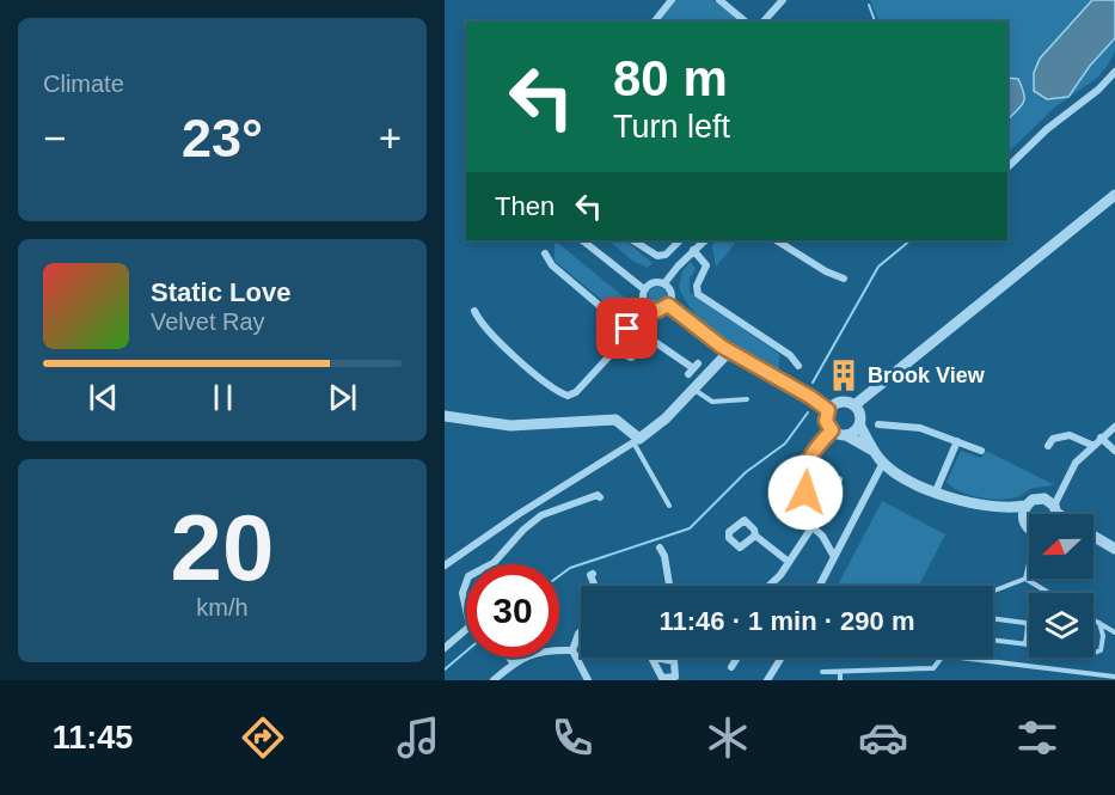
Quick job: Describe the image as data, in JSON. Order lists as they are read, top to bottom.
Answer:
{
  "places": {
    "building": ["Brook View"]
  },
  "north": "left",
  "page": {
    "tile": [
      "Climate",
      ["20", "km/h"]
    ],
    "turn": ["80 m", "Turn left"],
    "heat": ["−", "23°", "+"],
    "then": "Then",
    "song": ["Static Love", "Velvet Ray"],
    "limit": "30",
    "trip": "11:46 · 1 min · 290 m",
    "tabs": "11:45"
  }
}
